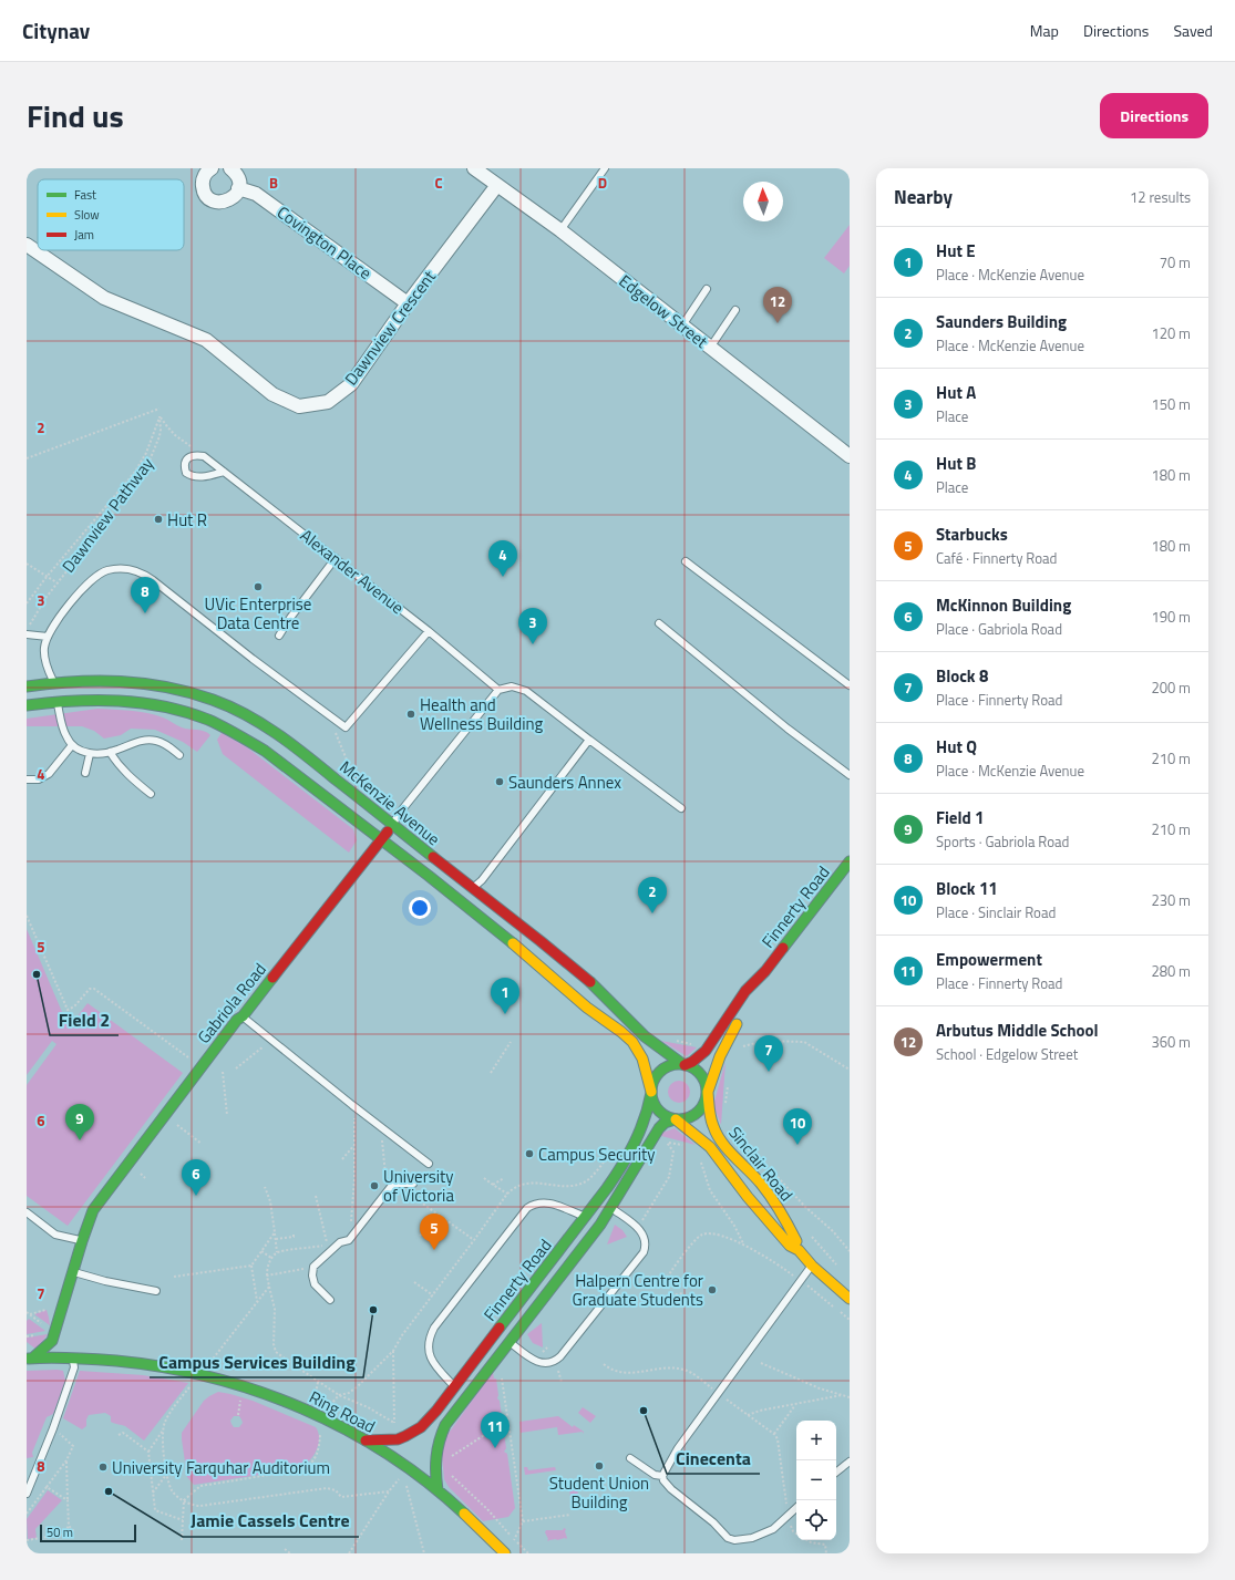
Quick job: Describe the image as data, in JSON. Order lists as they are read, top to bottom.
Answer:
{
  "streets": {
    "street": [
      "Covington Place",
      "Edgelow Street",
      "Dawnview Crescent",
      "McKenzie Avenue",
      "Finnerty Road",
      "Gabriola Road",
      "Sinclair Road",
      "Ring Road"
    ],
    "lane": ["Alexander Avenue"],
    "path": ["Dawnview Pathway"]
  },
  "crossings": [
    ["Covington Place", "Dawnview Crescent"],
    ["Edgelow Street", "Dawnview Crescent"],
    ["Alexander Avenue", "Gabriola Road"],
    ["McKenzie Avenue", "Finnerty Road"],
    ["McKenzie Avenue", "Gabriola Road"],
    ["McKenzie Avenue", "Sinclair Road"],
    ["Finnerty Road", "Sinclair Road"],
    ["Finnerty Road", "Ring Road"],
    ["Gabriola Road", "Ring Road"]
  ],
  "places": [
    "Hut R",
    "UVic Enterprise Data Centre",
    "Health and Wellness Building",
    "Saunders Annex",
    "Field 2",
    "Campus Security",
    "University of Victoria",
    "Halpern Centre for Graduate Students",
    "Campus Services Building",
    "Cinecenta",
    "Student Union Building",
    "University Farquhar Auditorium",
    "Jamie Cassels Centre"
  ],
  "legend": ["Fast", "Slow", "Jam"],
  "scale_bar": "50 m",
  "north": "top",
  "page": {
    "header": "Citynav",
    "nav": ["Map", "Directions", "Saved"],
    "title": "Find us",
    "buttons": "Directions",
    "heading": ["Nearby", "12 results"],
    "list": [
      {
        "mark": "1",
        "name": "Hut E",
        "note": "Place · McKenzie Avenue",
        "value": "70 m"
      },
      {
        "mark": "2",
        "name": "Saunders Building",
        "note": "Place · McKenzie Avenue",
        "value": "120 m"
      },
      {
        "mark": "3",
        "name": "Hut A",
        "note": "Place",
        "value": "150 m"
      },
      {
        "mark": "4",
        "name": "Hut B",
        "note": "Place",
        "value": "180 m"
      },
      {
        "mark": "5",
        "name": "Starbucks",
        "note": "Café · Finnerty Road",
        "value": "180 m"
      },
      {
        "mark": "6",
        "name": "McKinnon Building",
        "note": "Place · Gabriola Road",
        "value": "190 m"
      },
      {
        "mark": "7",
        "name": "Block 8",
        "note": "Place · Finnerty Road",
        "value": "200 m"
      },
      {
        "mark": "8",
        "name": "Hut Q",
        "note": "Place · McKenzie Avenue",
        "value": "210 m"
      },
      {
        "mark": "9",
        "name": "Field 1",
        "note": "Sports · Gabriola Road",
        "value": "210 m"
      },
      {
        "mark": "10",
        "name": "Block 11",
        "note": "Place · Sinclair Road",
        "value": "230 m"
      },
      {
        "mark": "11",
        "name": "Empowerment",
        "note": "Place · Finnerty Road",
        "value": "280 m"
      },
      {
        "mark": "12",
        "name": "Arbutus Middle School",
        "note": "School · Edgelow Street",
        "value": "360 m"
      }
    ],
    "pins": [
      "12",
      "4",
      "8",
      "3",
      "2",
      "1",
      "7",
      "9",
      "10",
      "6",
      "5",
      "11"
    ],
    "map_buttons": ["+", "−"],
    "scale": "50 m"
  },
  "grid": {
    "columns": ["B", "C", "D"],
    "rows": [
      "2",
      "3",
      "4",
      "5",
      "6",
      "7",
      "8"
    ]
  }
}
